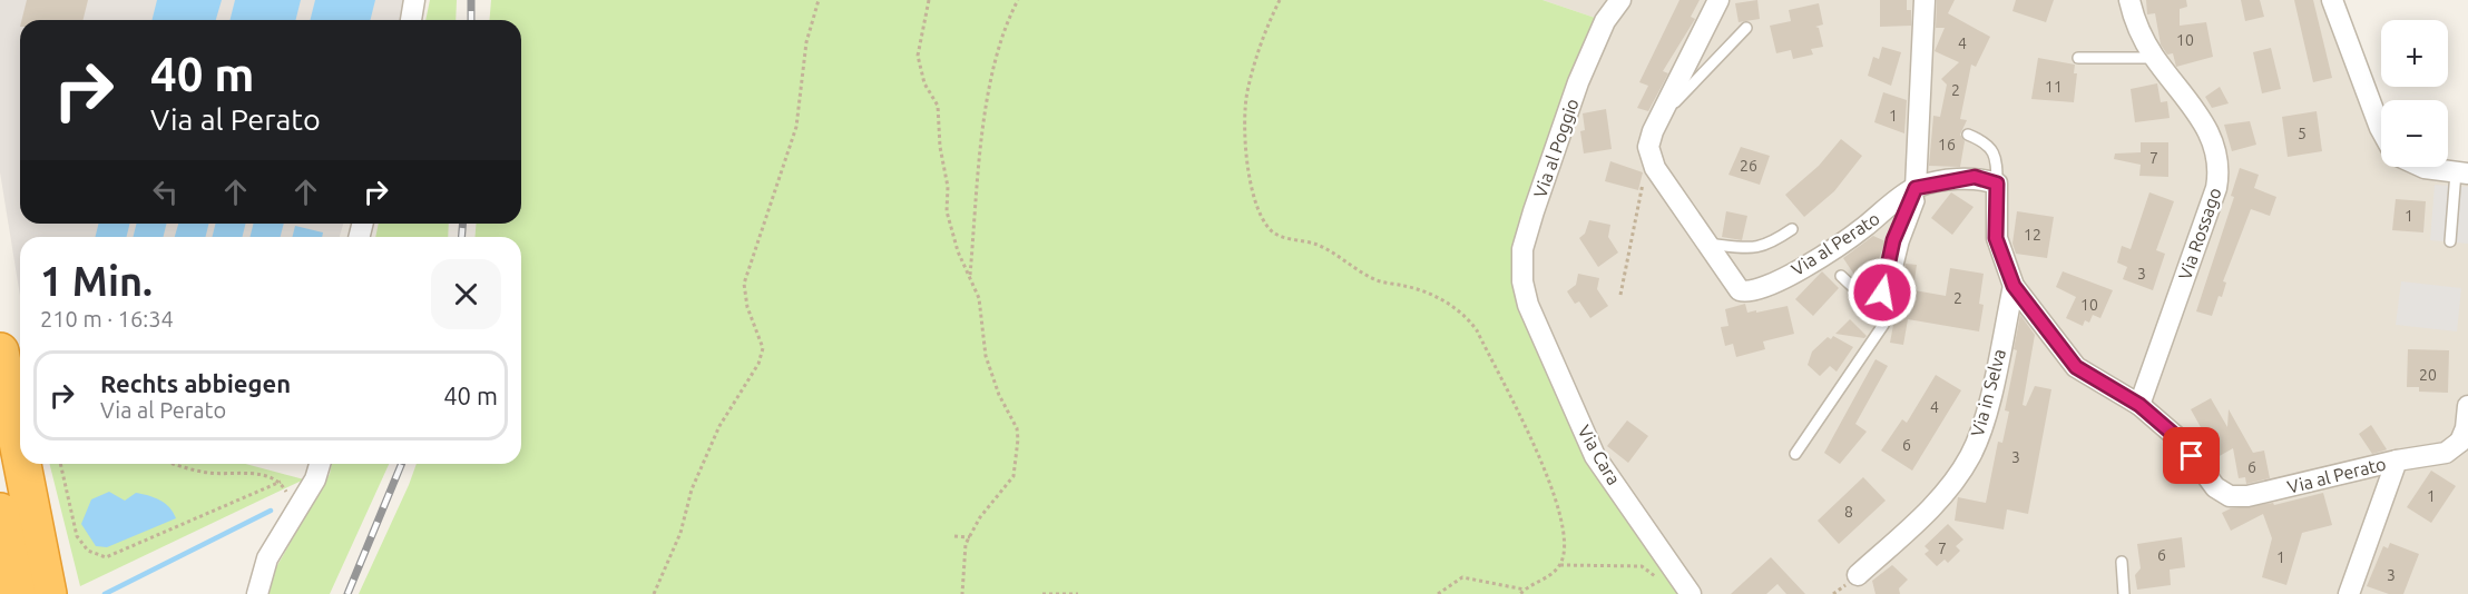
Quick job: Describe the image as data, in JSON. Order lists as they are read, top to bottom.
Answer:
{
  "streets": {
    "street": [
      "Via al Poggio",
      "Via Rossago",
      "Via al Perato",
      "Via in Selva",
      "Via Cara"
    ]
  },
  "crossings": [
    ["Via al Poggio", "Via Cara"],
    ["Via Rossago", "Via al Perato"],
    ["Via al Perato", "Via in Selva"]
  ],
  "house_numbers": [
    "10",
    "4",
    "11",
    "2",
    "1",
    "5",
    "16",
    "7",
    "26",
    "1",
    "12",
    "3",
    "2",
    "10",
    "20",
    "4",
    "6",
    "3",
    "6",
    "1",
    "8",
    "7",
    "6",
    "1",
    "3"
  ],
  "page": {
    "map_buttons": ["+", "−"],
    "turn": ["40 m", "Via al Perato"],
    "heading": ["1 Min.", "210 m · 16:34"],
    "list": [
      {
        "name": "Rechts abbiegen",
        "note": "Via al Perato",
        "value": "40 m"
      }
    ]
  }
}
